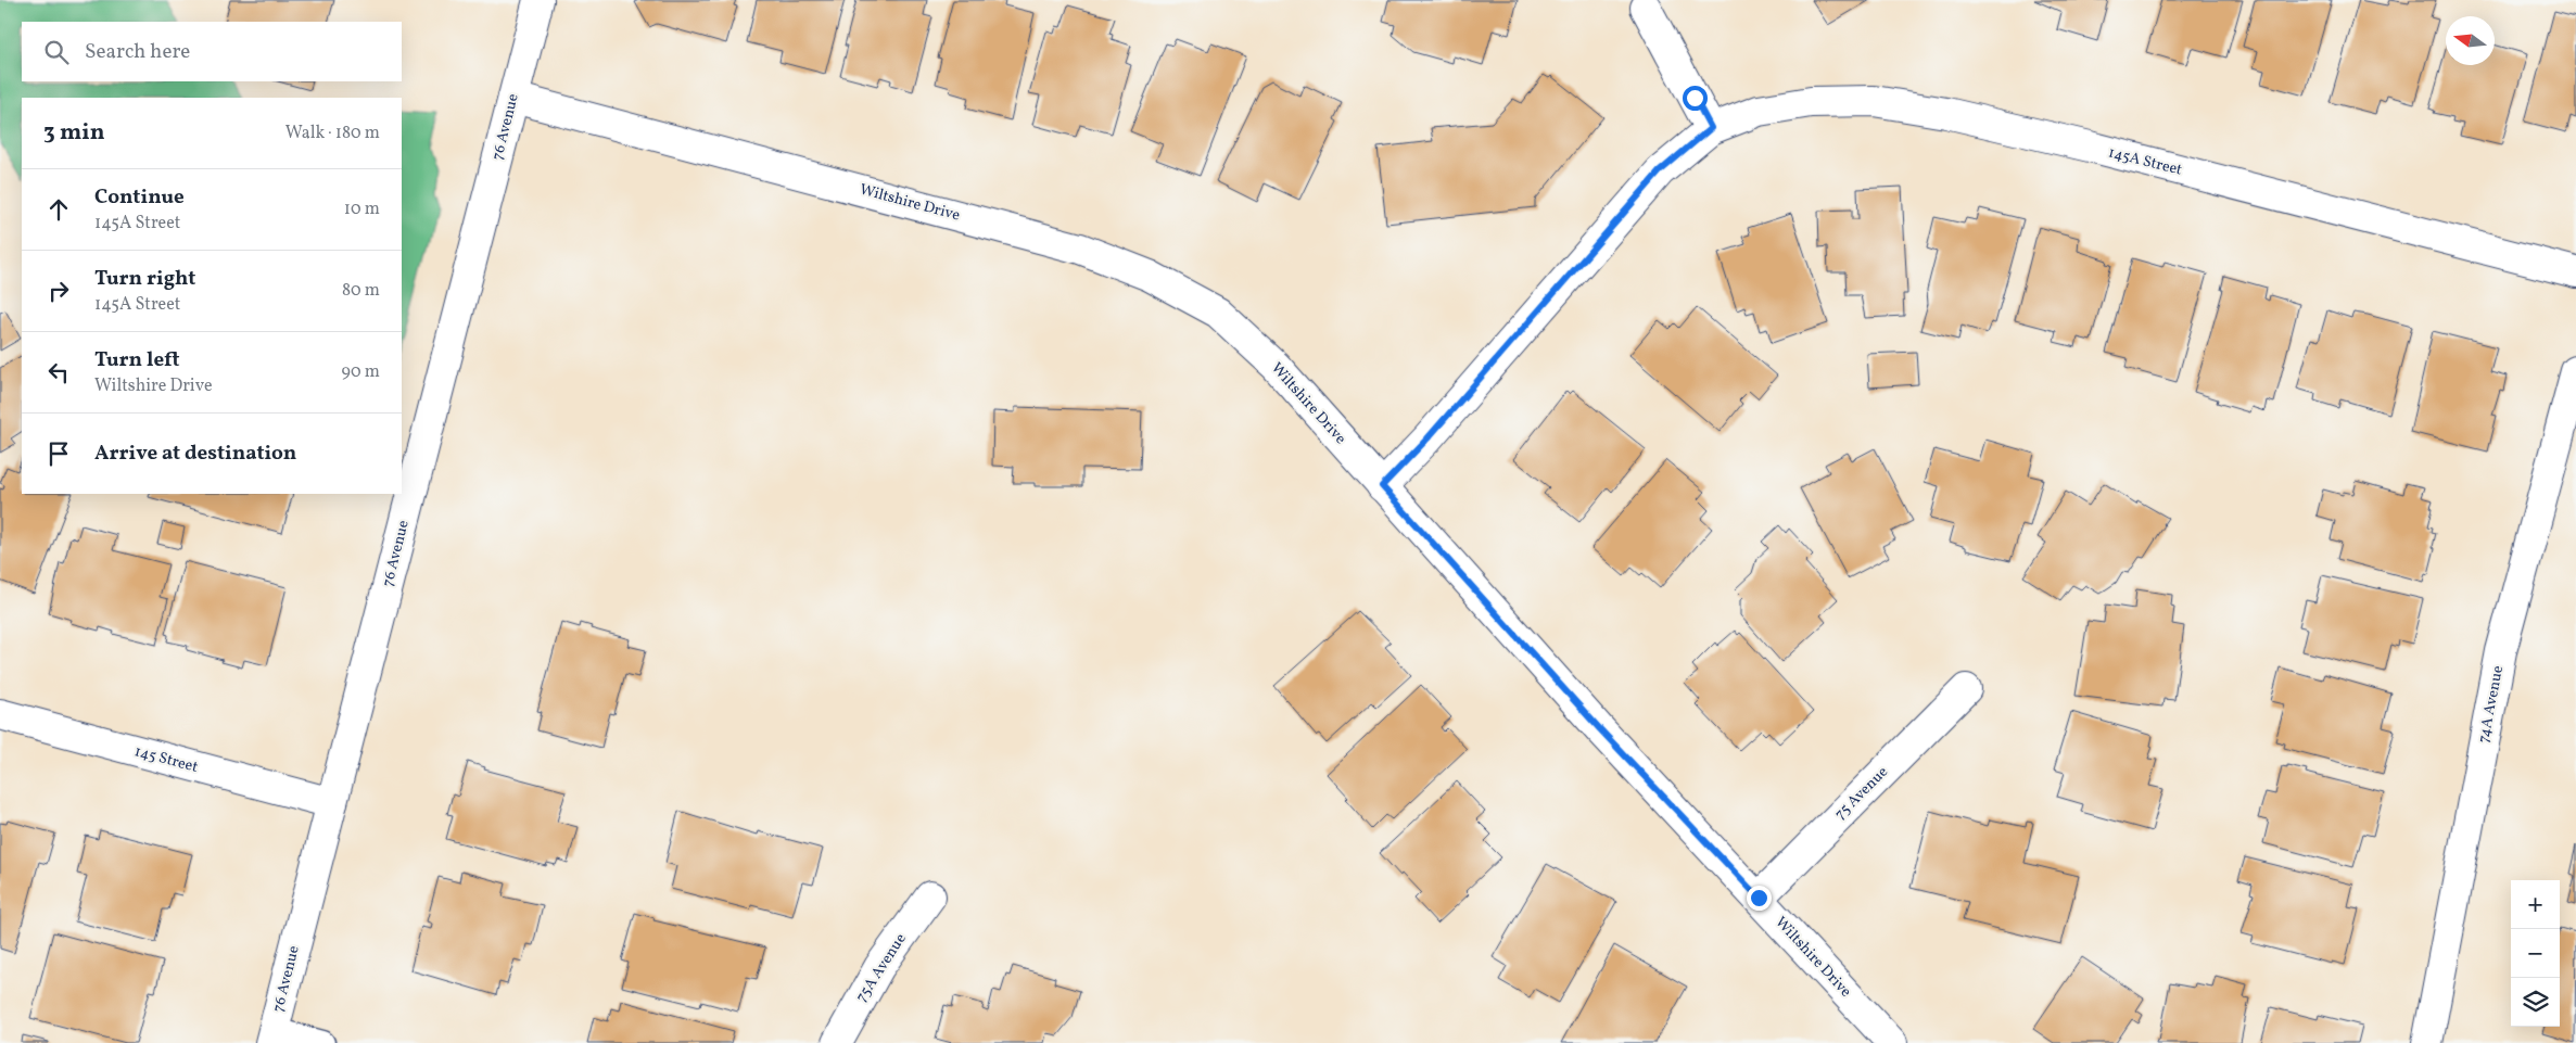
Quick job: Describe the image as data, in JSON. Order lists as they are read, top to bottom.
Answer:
{
  "streets": {
    "street": [
      "76 Avenue",
      "145A Street",
      "Wiltshire Drive",
      "74A Avenue",
      "145 Street",
      "75 Avenue",
      "75A Avenue"
    ]
  },
  "crossings": [
    ["76 Avenue", "Wiltshire Drive"],
    ["76 Avenue", "145 Street"],
    ["145A Street", "Wiltshire Drive"],
    ["Wiltshire Drive", "75 Avenue"]
  ],
  "north": "left",
  "page": {
    "search": "Search here",
    "heading": ["3 min", "Walk · 180 m"],
    "list": [
      ["Continue", "145A Street", "10 m"],
      ["Turn right", "145A Street", "80 m"],
      ["Turn left", "Wiltshire Drive", "90 m"],
      "Arrive at destination"
    ],
    "map_buttons": ["+", "−"]
  }
}
